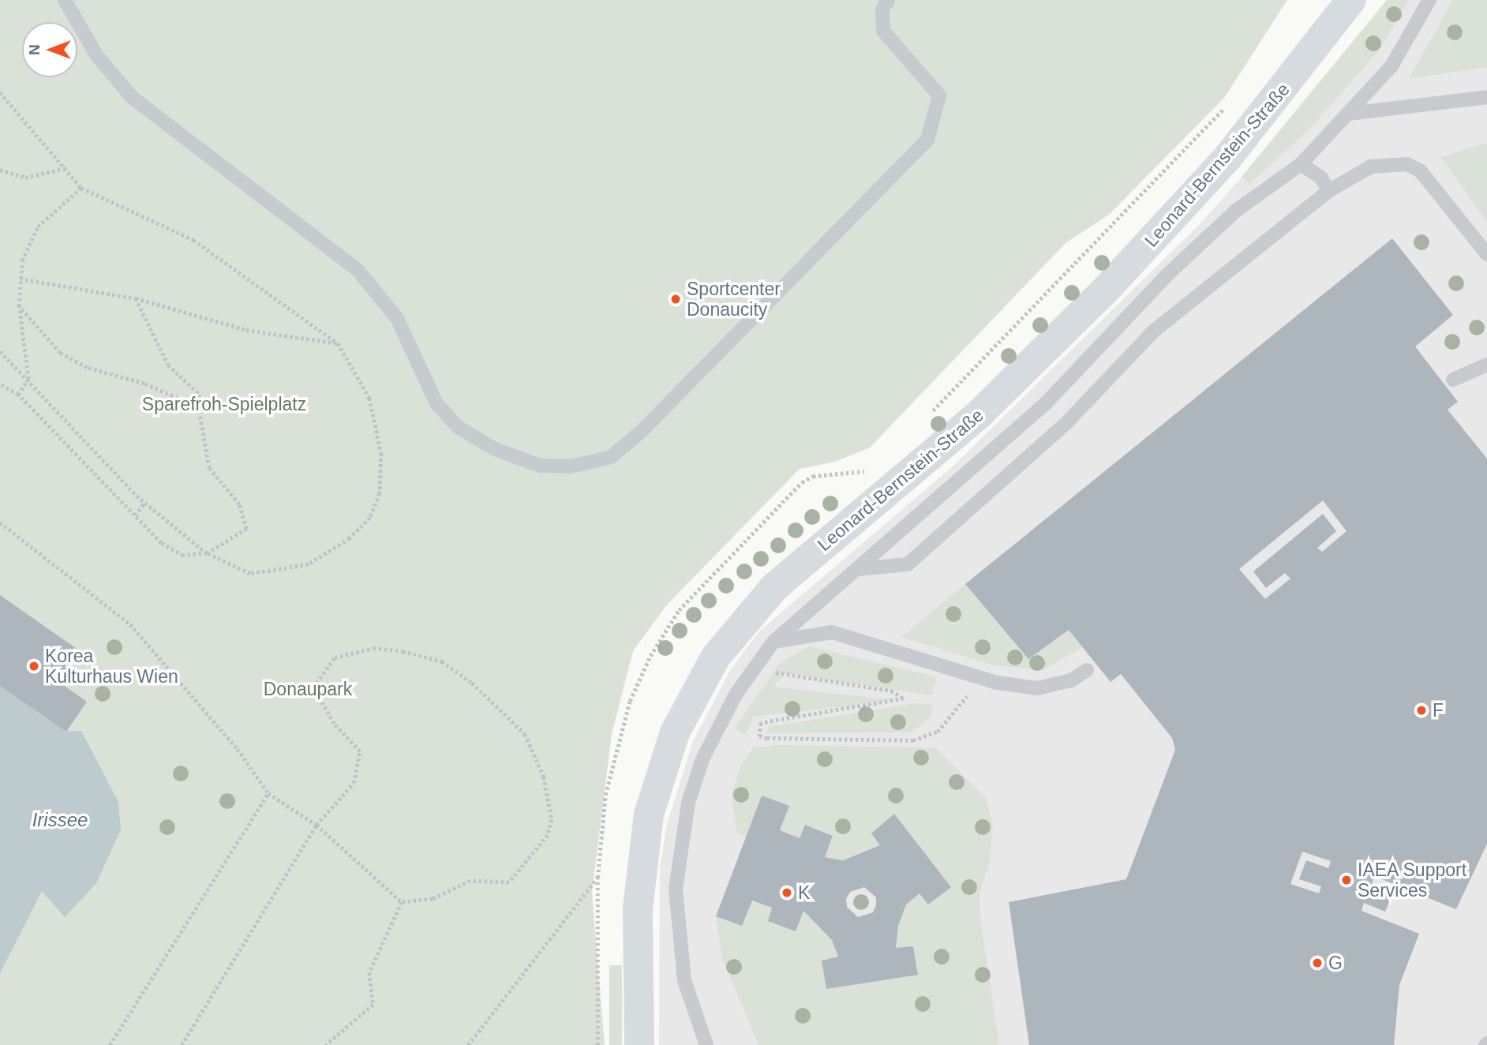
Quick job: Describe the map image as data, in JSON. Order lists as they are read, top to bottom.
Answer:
{
  "streets": {
    "main road": ["Leonard-Bernstein-Straße"]
  },
  "water": ["Irissee"],
  "parks": ["Sparefroh-Spielplatz", "Donaupark"],
  "places": [
    "Sportcenter Donaucity",
    "Korea Kulturhaus Wien",
    "F",
    "IAEA Support Services",
    "K",
    "G"
  ],
  "north": "left"
}
